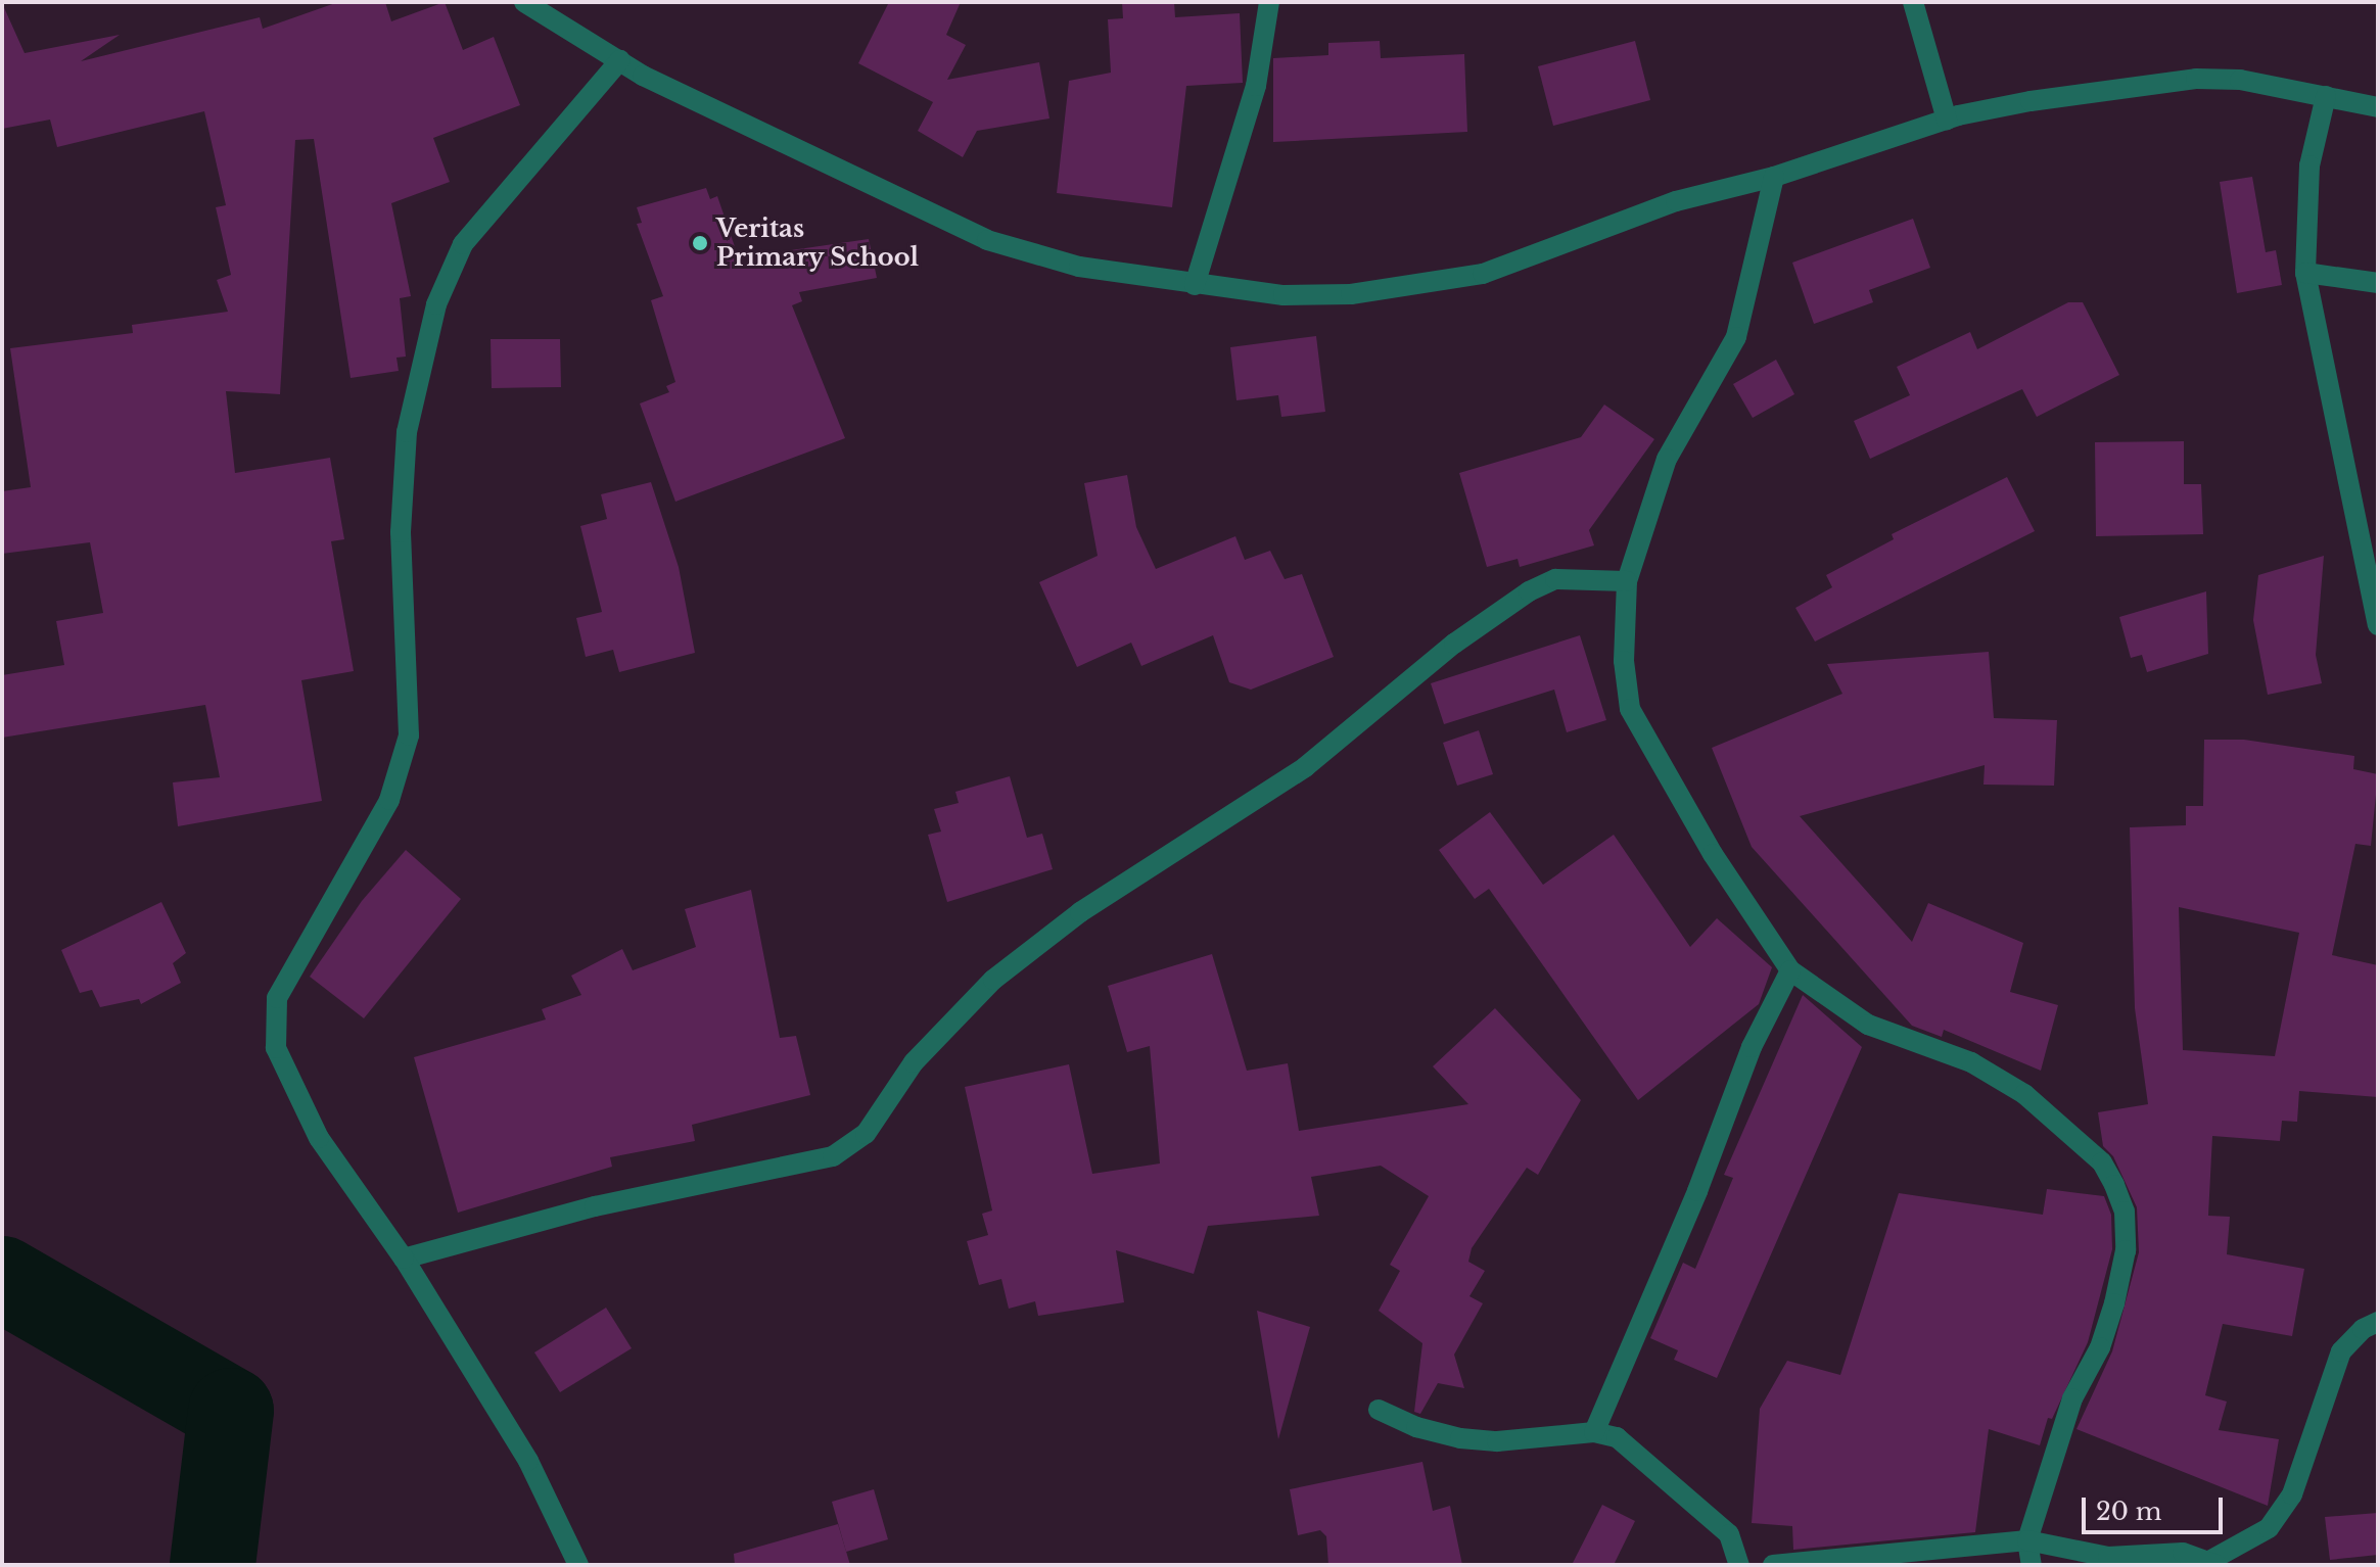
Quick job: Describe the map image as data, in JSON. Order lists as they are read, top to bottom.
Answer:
{
  "places": ["Veritas Primary School"],
  "scale_bar": "20 m"
}
